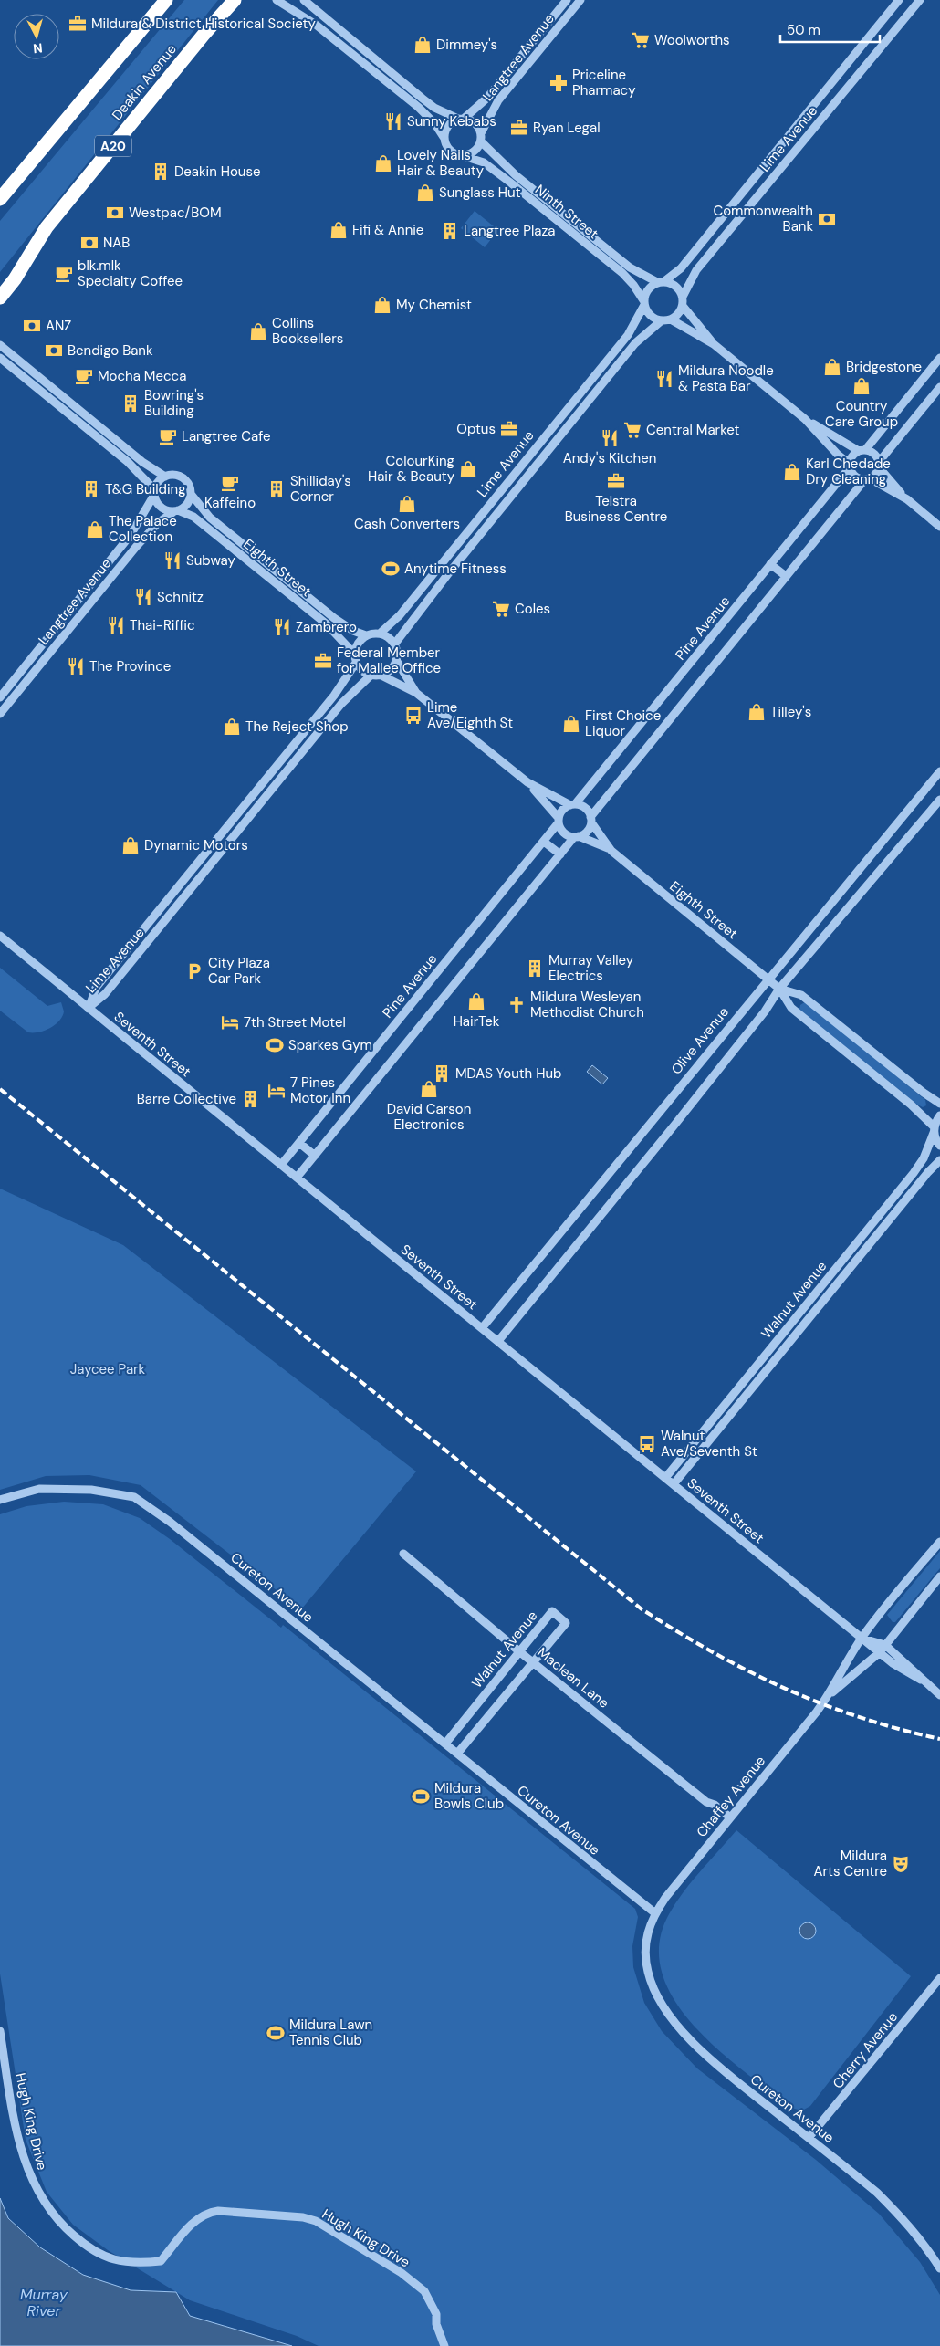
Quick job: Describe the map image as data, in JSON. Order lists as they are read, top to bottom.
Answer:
{
  "streets": {
    "highway": ["Deakin Avenue", "A20"],
    "street": [
      "Langtree Avenue",
      "Lime Avenue",
      "Ninth Street",
      "Eighth Street",
      "Pine Avenue",
      "Olive Avenue",
      "Seventh Street",
      "Walnut Avenue",
      "Cureton Avenue",
      "Maclean Lane",
      "Chaffey Avenue",
      "Cherry Avenue",
      "Hugh King Drive"
    ]
  },
  "crossings": [
    ["Langtree Avenue", "Ninth Street"],
    ["Langtree Avenue", "Eighth Street"],
    ["Lime Avenue", "Ninth Street"],
    ["Lime Avenue", "Eighth Street"],
    ["Lime Avenue", "Seventh Street"],
    ["Eighth Street", "Pine Avenue"],
    ["Eighth Street", "Olive Avenue"],
    ["Eighth Street", "Walnut Avenue"],
    ["Pine Avenue", "Seventh Street"],
    ["Olive Avenue", "Seventh Street"],
    ["Seventh Street", "Walnut Avenue"],
    ["Seventh Street", "Chaffey Avenue"],
    ["Walnut Avenue", "Cureton Avenue"],
    ["Walnut Avenue", "Maclean Lane"],
    ["Cureton Avenue", "Chaffey Avenue"],
    ["Cureton Avenue", "Cherry Avenue"],
    ["Maclean Lane", "Chaffey Avenue"]
  ],
  "water": ["Murray River"],
  "parks": ["Jaycee Park"],
  "places": {
    "office": [
      "Mildura & District Historical Society",
      "Ryan Legal",
      "Optus",
      "Telstra Business Centre",
      "Federal Member for Mallee Office"
    ],
    "supermarket": ["Woolworths", "Central Market", "Coles"],
    "shop": [
      "Dimmey's",
      "Lovely Nails Hair & Beauty",
      "Sunglass Hut",
      "Fifi & Annie",
      "My Chemist",
      "Collins Booksellers",
      "Bridgestone",
      "Country Care Group",
      "ColourKing Hair & Beauty",
      "Karl Chedade Dry Cleaning",
      "Cash Converters",
      "The Palace Collection",
      "Tilley's",
      "First Choice Liquor",
      "The Reject Shop",
      "Dynamic Motors",
      "HairTek",
      "David Carson Electronics"
    ],
    "pharmacy": ["Priceline Pharmacy"],
    "restaurant": [
      "Sunny Kebabs",
      "Mildura Noodle & Pasta Bar",
      "Andy's Kitchen",
      "Subway",
      "Schnitz",
      "Thai-Riffic",
      "Zambrero",
      "The Province"
    ],
    "building": [
      "Deakin House",
      "Langtree Plaza",
      "Bowring's Building",
      "T&G Building",
      "Shilliday's Corner",
      "Murray Valley Electrics",
      "MDAS Youth Hub",
      "Barre Collective"
    ],
    "bank": [
      "Westpac/BOM",
      "Commonwealth Bank",
      "NAB",
      "ANZ",
      "Bendigo Bank"
    ],
    "cafe": [
      "blk.mlk Specialty Coffee",
      "Mocha Mecca",
      "Langtree Cafe",
      "Kaffeino"
    ],
    "sports": [
      "Anytime Fitness",
      "Sparkes Gym",
      "Mildura Bowls Club",
      "Mildura Lawn Tennis Club"
    ],
    "bus stop": ["Lime Ave/Eighth St", "Walnut Ave/Seventh St"],
    "parking": ["City Plaza Car Park"],
    "church": ["Mildura Wesleyan Methodist Church"],
    "hotel": ["7th Street Motel", "7 Pines Motor Inn"],
    "theatre": ["Mildura Arts Centre"]
  },
  "scale_bar": "50 m",
  "north": "bottom"
}
